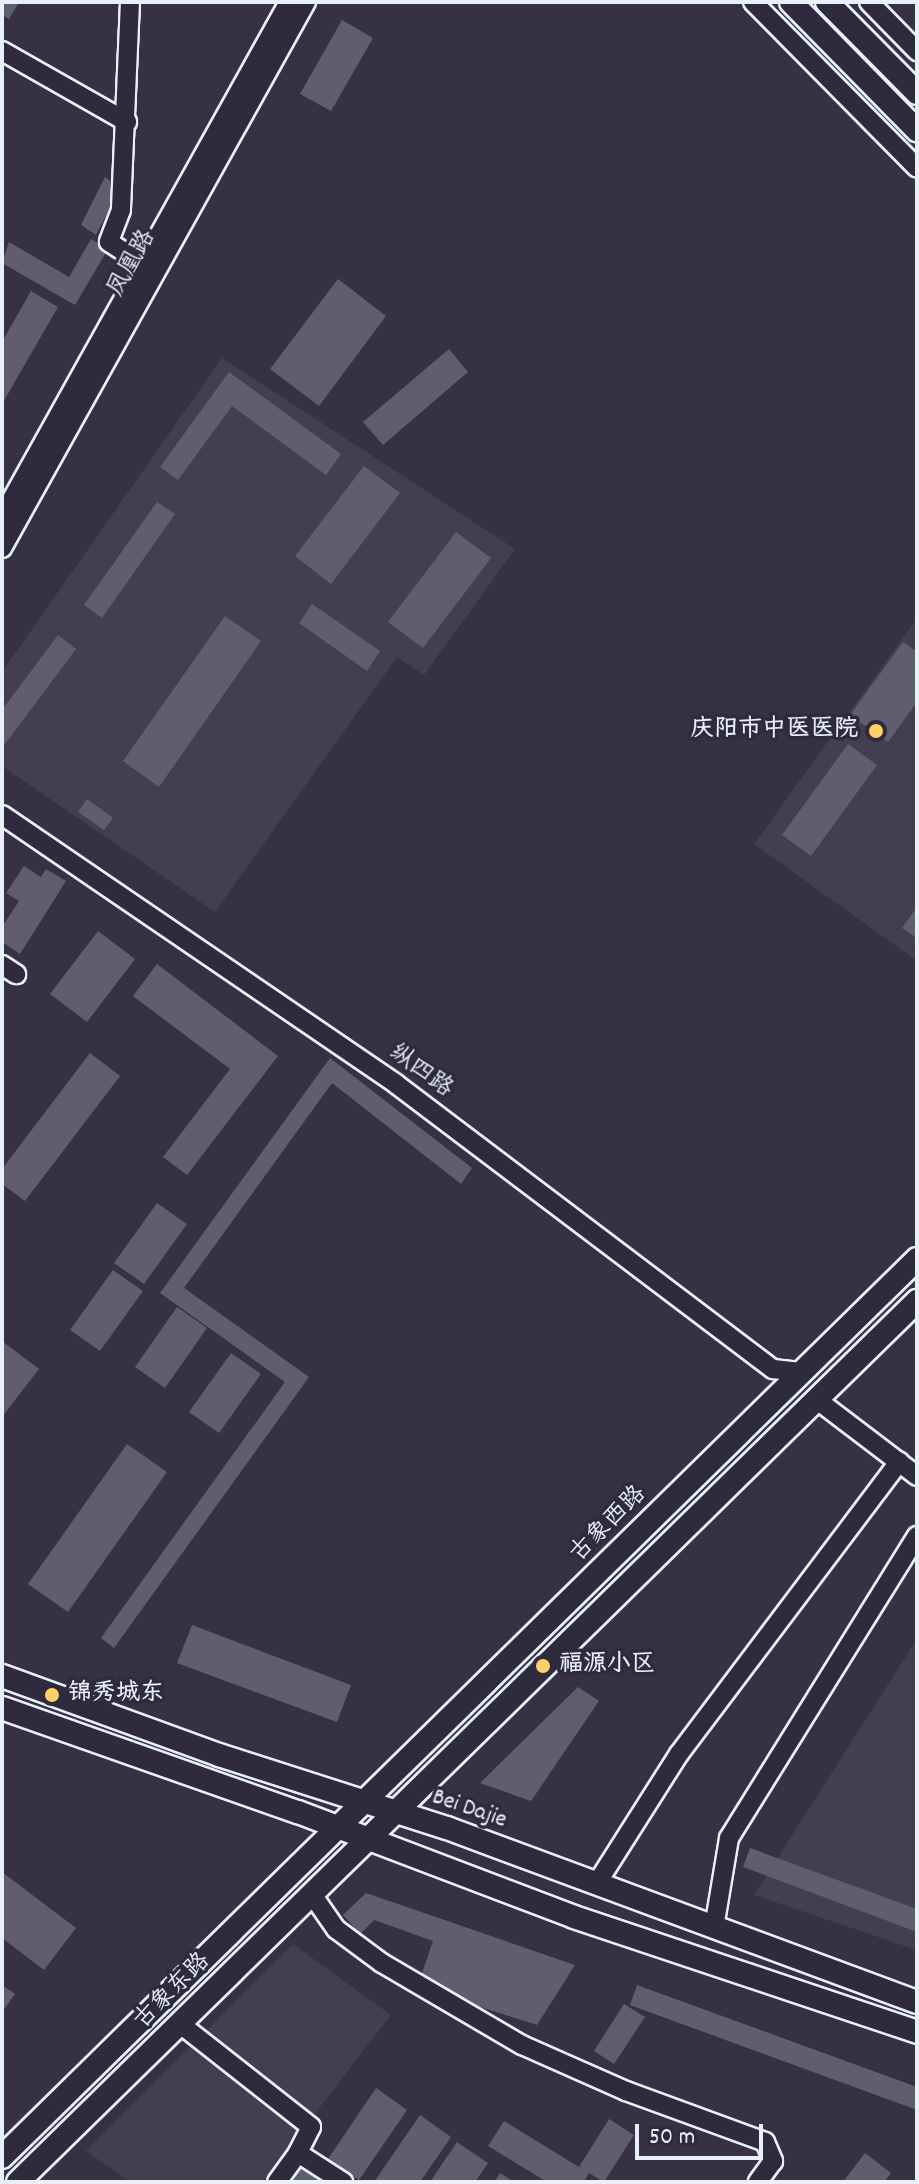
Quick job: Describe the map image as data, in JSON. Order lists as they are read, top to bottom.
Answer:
{
  "streets": {
    "main road": ["古象西路", "Bei Dajie", "古象东路"],
    "street": ["凤凰路", "纵四路"]
  },
  "crossings": [
    ["纵四路", "古象西路"],
    ["古象西路", "Bei Dajie"],
    ["古象西路", "古象东路"]
  ],
  "places": ["庆阳市中医医院", "福源小区", "锦秀城东"],
  "scale_bar": "50 m"
}
